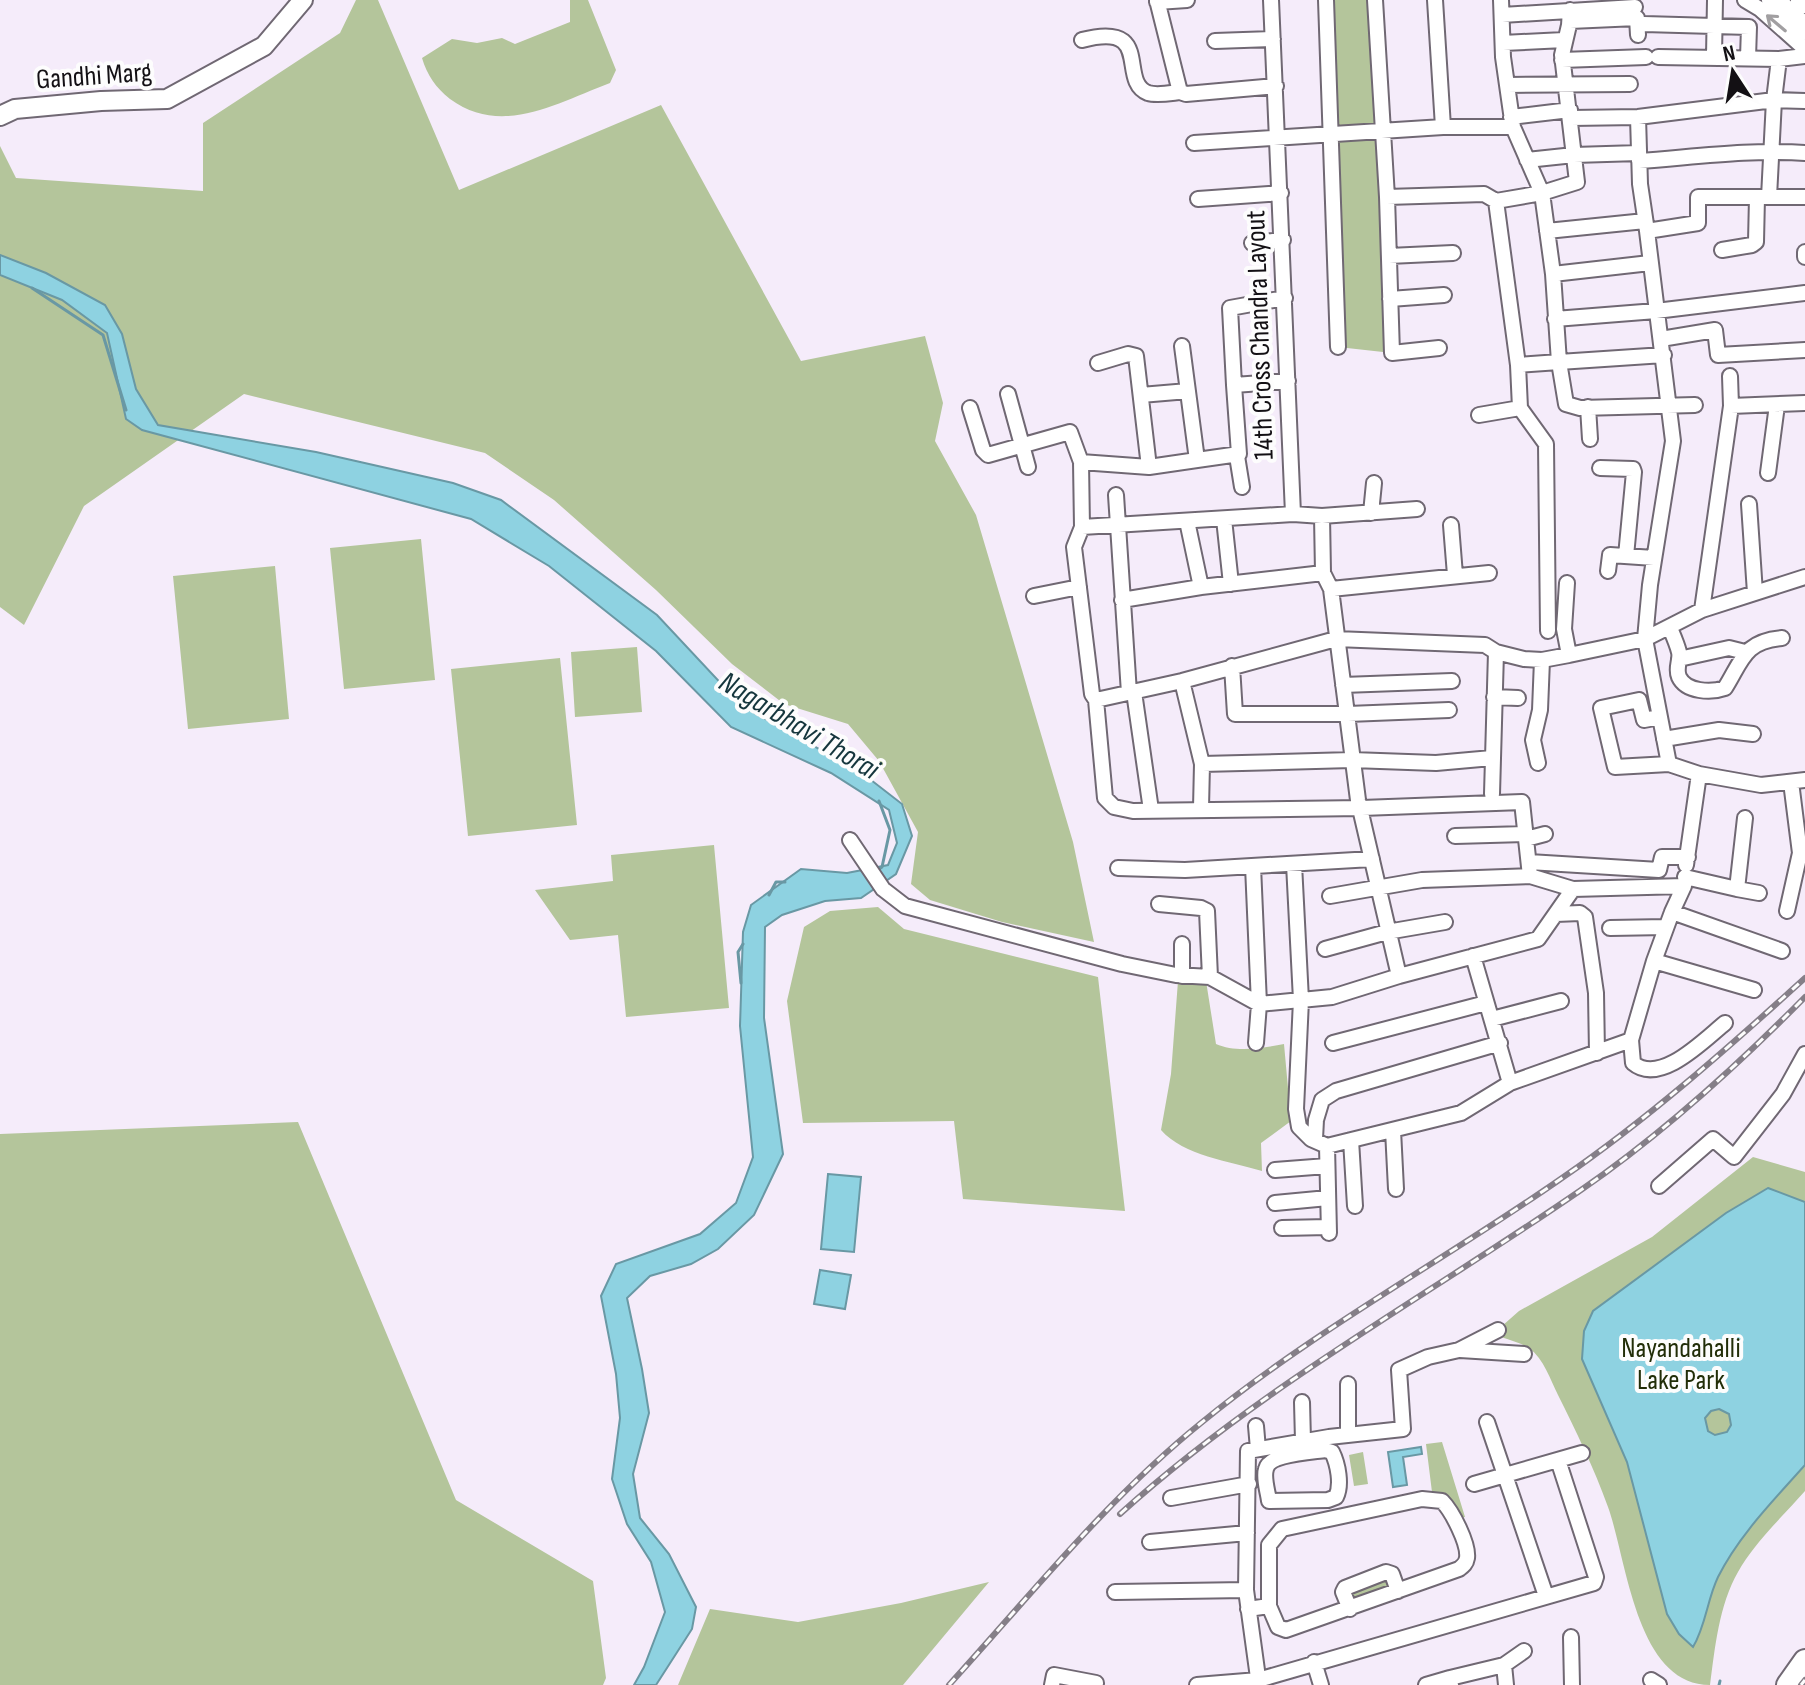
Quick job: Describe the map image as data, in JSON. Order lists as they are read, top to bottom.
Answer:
{
  "streets": {
    "main road": ["Gandhi Marg"],
    "street": ["14th Cross Chandra Layout"]
  },
  "water": ["Nagarbhavi Thorai"],
  "parks": ["Nayandahalli Lake Park"],
  "north": "top"
}
